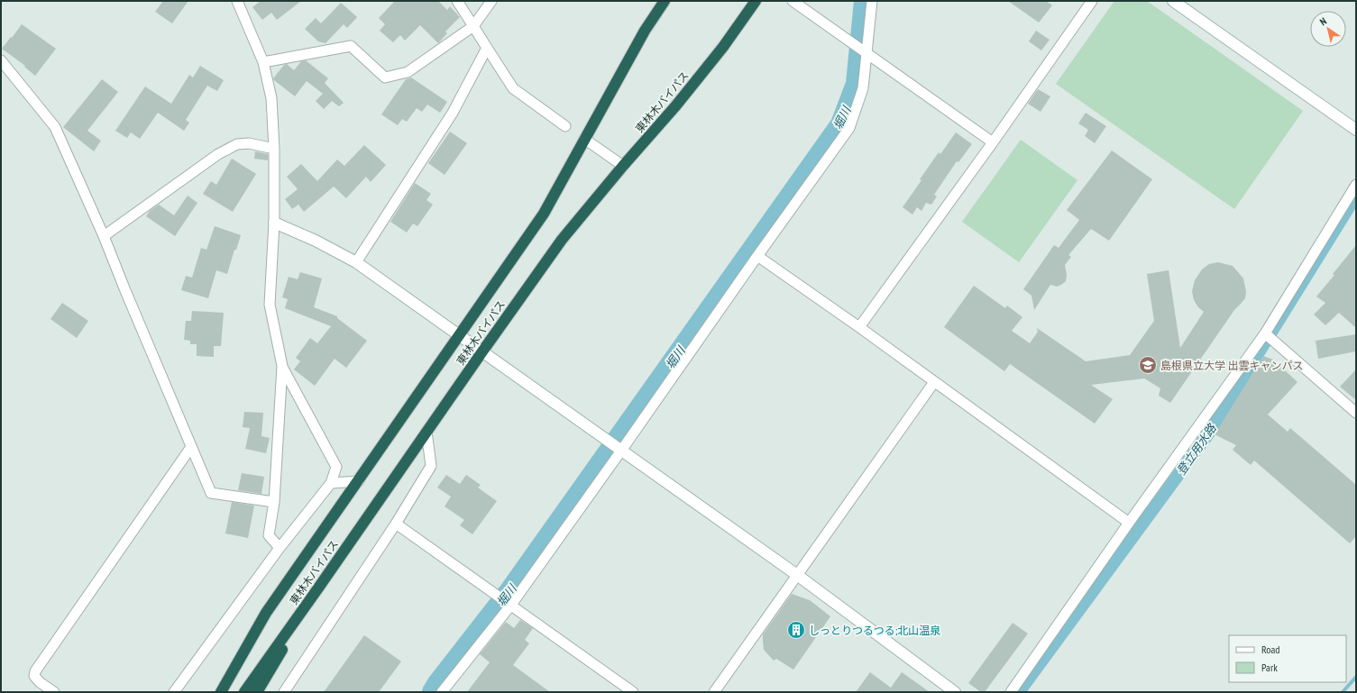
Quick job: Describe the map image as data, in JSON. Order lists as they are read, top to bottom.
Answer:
{
  "streets": {
    "highway": ["東林木バイパス"]
  },
  "water": ["堀川", "登立用水路"],
  "places": {
    "school or university": ["島根県立大学 出雲キャンパス"],
    "building": ["しっとりつるつる;北山温泉"]
  },
  "legend": ["Road", "Park"],
  "north": "top left"
}
